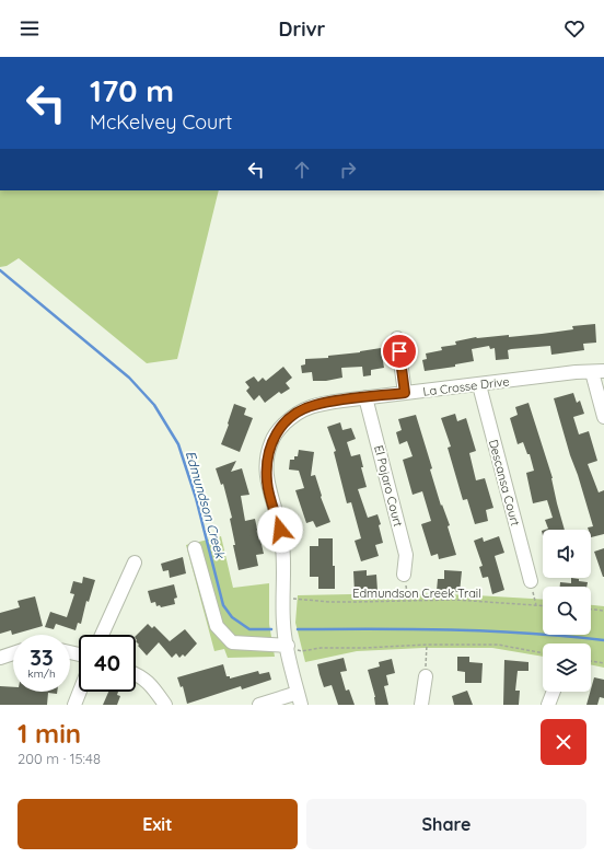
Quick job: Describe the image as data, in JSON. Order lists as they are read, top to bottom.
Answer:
{
  "streets": {
    "street": ["La Crosse Drive", "Descansa Court", "El Pajaro Court"],
    "path": ["Edmundson Creek Trail"]
  },
  "crossings": [
    ["La Crosse Drive", "Descansa Court"],
    ["La Crosse Drive", "El Pajaro Court"],
    ["La Crosse Drive", "Edmundson Creek Trail"]
  ],
  "water": ["Edmundson Creek"],
  "page": {
    "header": "Drivr",
    "turn": ["170 m", "McKelvey Court"],
    "speed": "33 km/h",
    "limit": "40",
    "heading": ["1 min", "200 m · 15:48"],
    "buttons": ["Exit", "Share"]
  }
}
